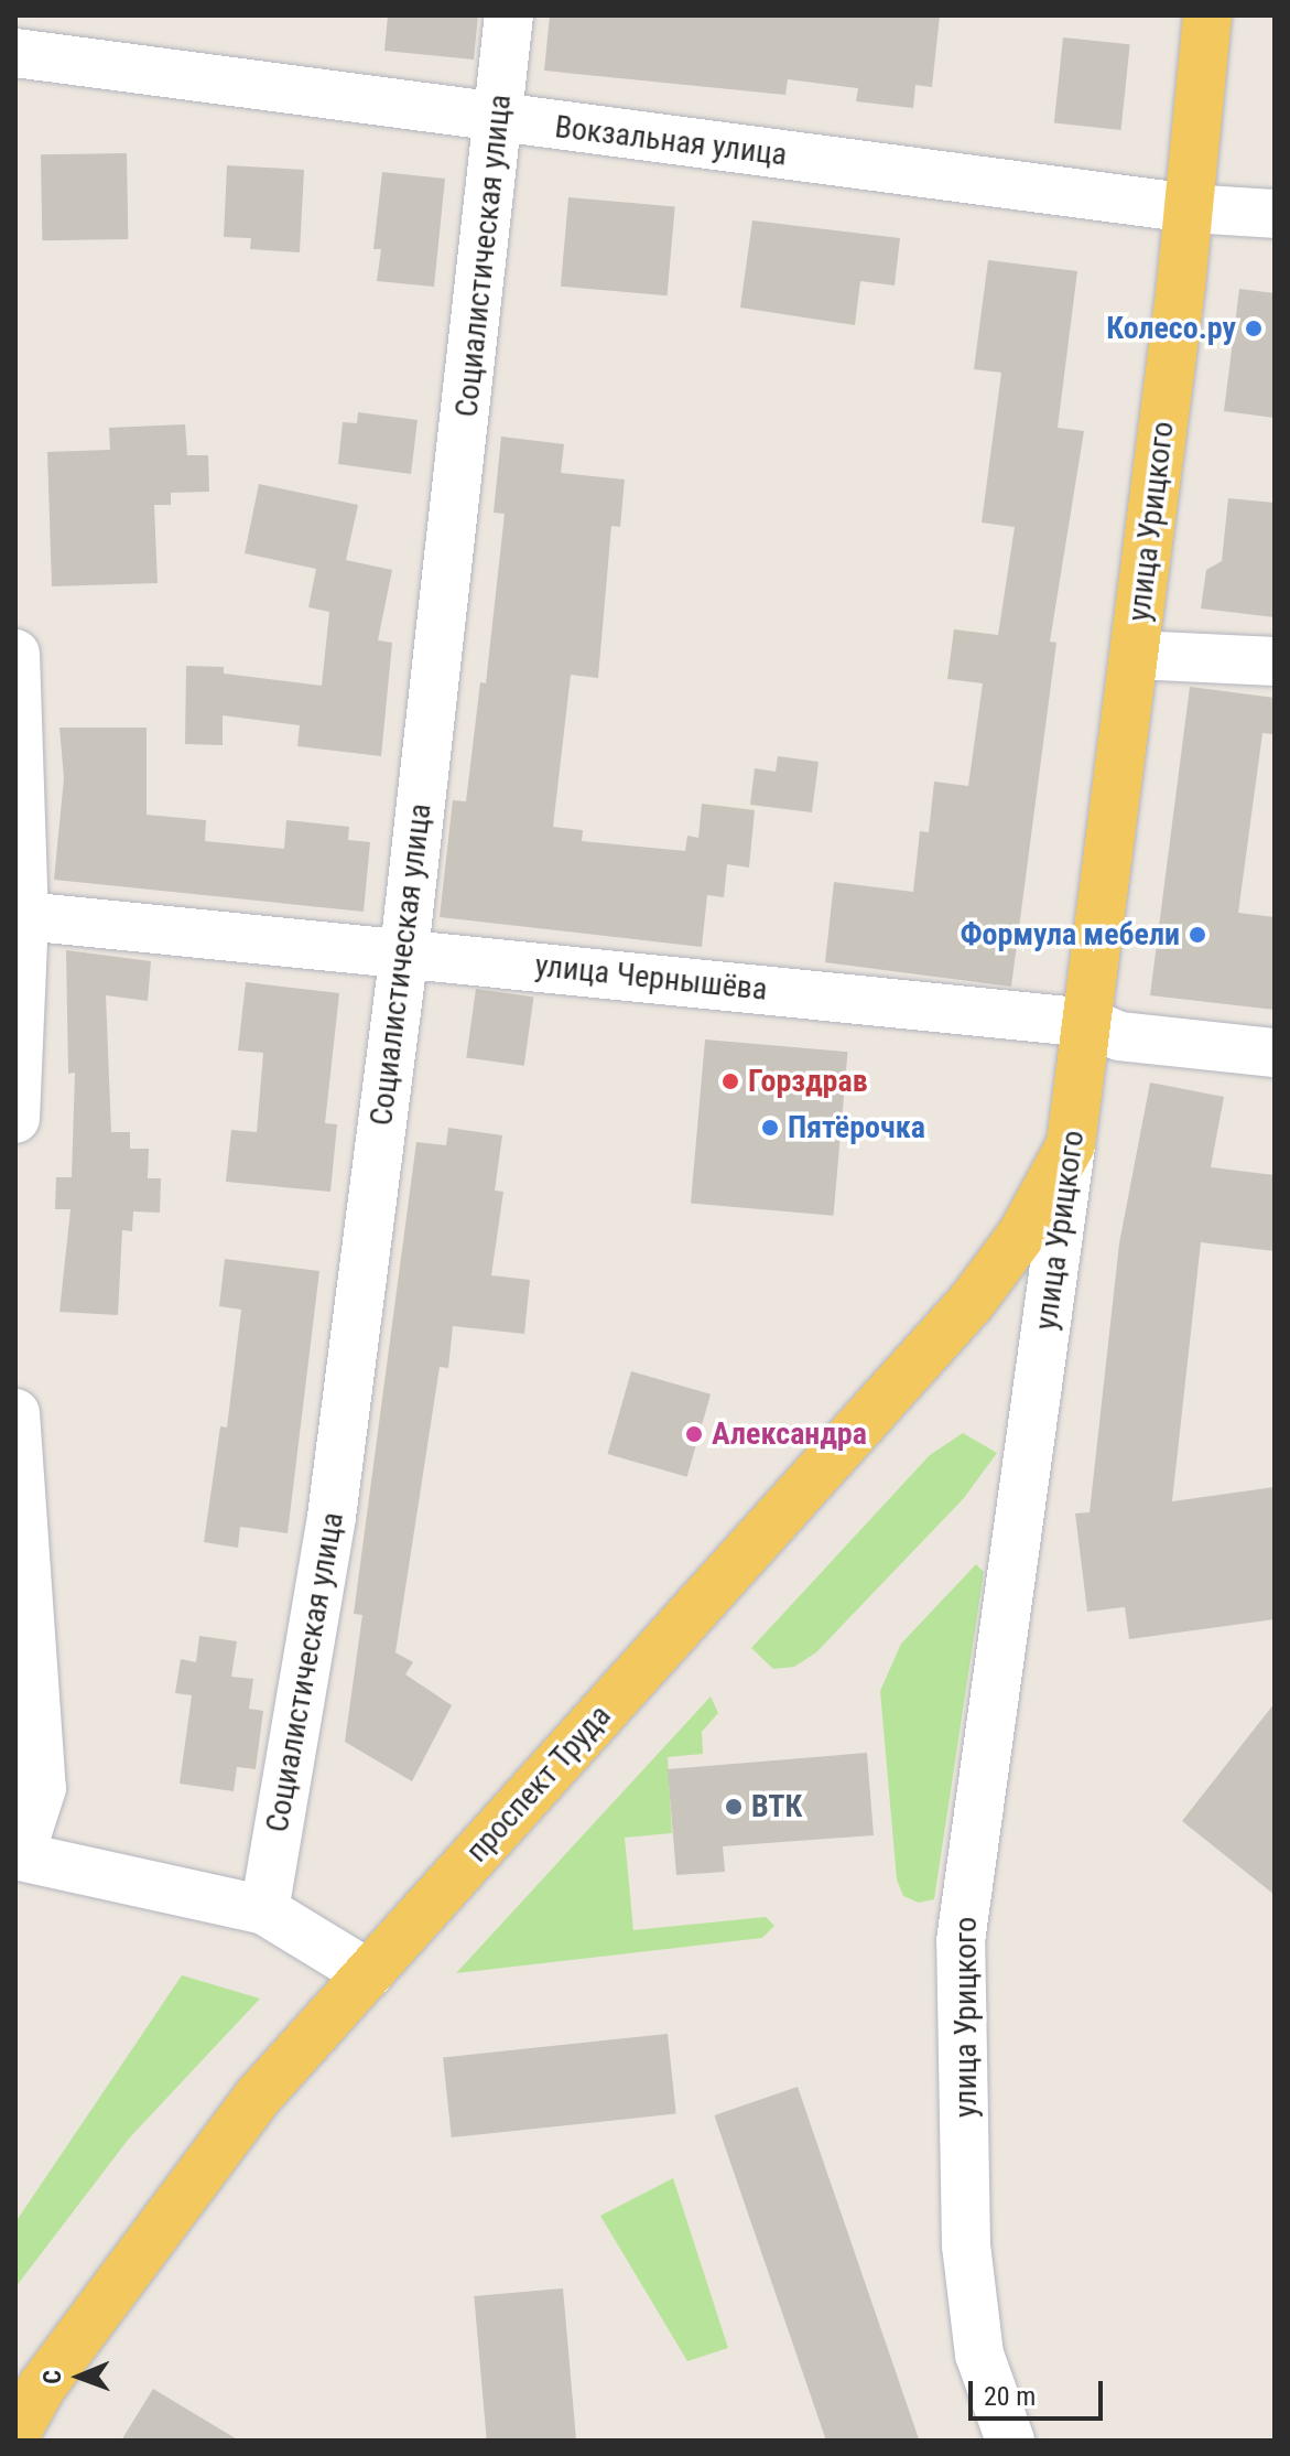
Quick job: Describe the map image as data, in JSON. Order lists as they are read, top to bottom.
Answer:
{
  "streets": {
    "main road": ["улица Урицкого", "проспект Труда"],
    "street": ["Вокзальная улица", "Социалистическая улица", "улица Чернышёва"]
  },
  "crossings": [
    ["Вокзальная улица", "Социалистическая улица"],
    ["Вокзальная улица", "улица Урицкого"],
    ["Социалистическая улица", "улица Чернышёва"],
    ["улица Урицкого", "улица Чернышёва"],
    ["улица Урицкого", "проспект Труда"]
  ],
  "places": [
    "Колесо.ру",
    "Формула мебели",
    "Горздрав",
    "Пятёрочка",
    "Александра",
    "ВТК"
  ],
  "scale_bar": "20 m",
  "north": "left"
}
